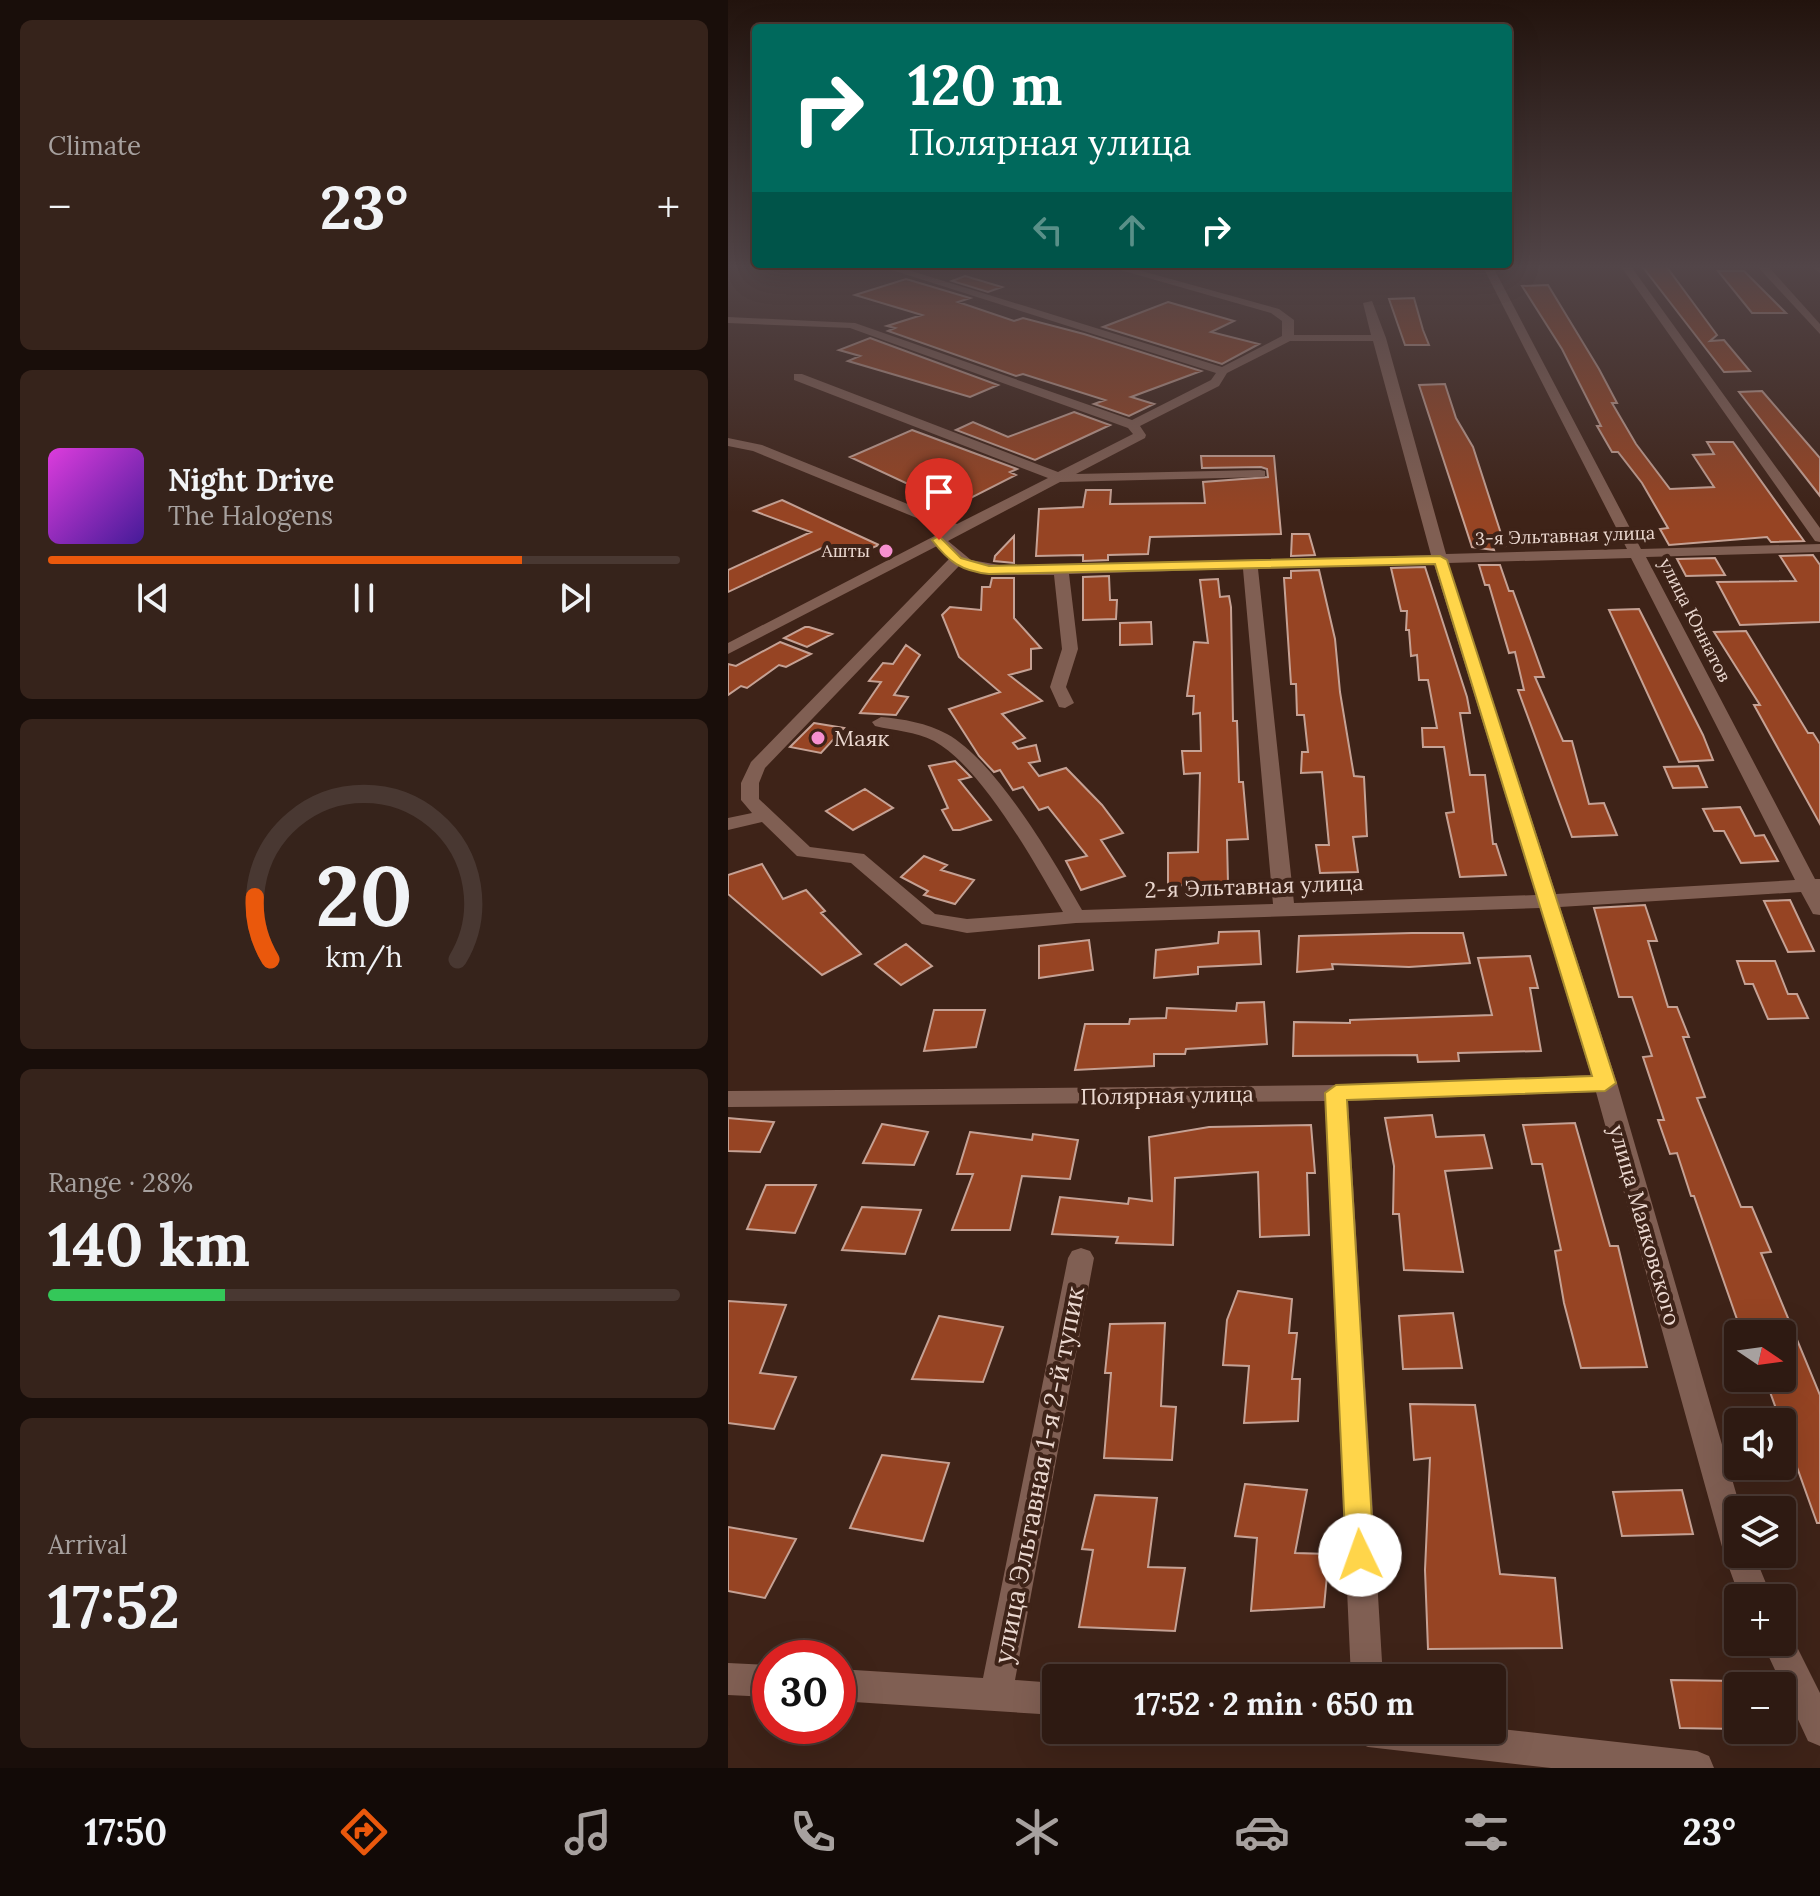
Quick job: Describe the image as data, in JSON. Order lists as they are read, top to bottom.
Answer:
{
  "streets": {
    "street": [
      "3-я Эльтавная улица",
      "улица Юннатов",
      "2-я Эльтавная улица",
      "Полярная улица",
      "улица Маяковского",
      "улица Эльтавная 1-я 2-й тупик"
    ]
  },
  "crossings": [
    ["3-я Эльтавная улица", "улица Юннатов"],
    ["3-я Эльтавная улица", "улица Маяковского"],
    ["улица Юннатов", "2-я Эльтавная улица"],
    ["2-я Эльтавная улица", "улица Маяковского"],
    ["Полярная улица", "улица Маяковского"]
  ],
  "places": ["Ашты", "Маяк"],
  "north": "right",
  "page": {
    "tile": [
      "Climate",
      ["Range · 28%", "140 km"],
      ["Arrival", "17:52"]
    ],
    "turn": ["120 m", "Полярная улица"],
    "heat": ["−", "23°", "+"],
    "song": ["Night Drive", "The Halogens"],
    "map_buttons": ["+", "−"],
    "limit": "30",
    "trip": "17:52 · 2 min · 650 m",
    "tabs": ["17:50", "23°"],
    "gauge": ["20", "km/h"]
  }
}
